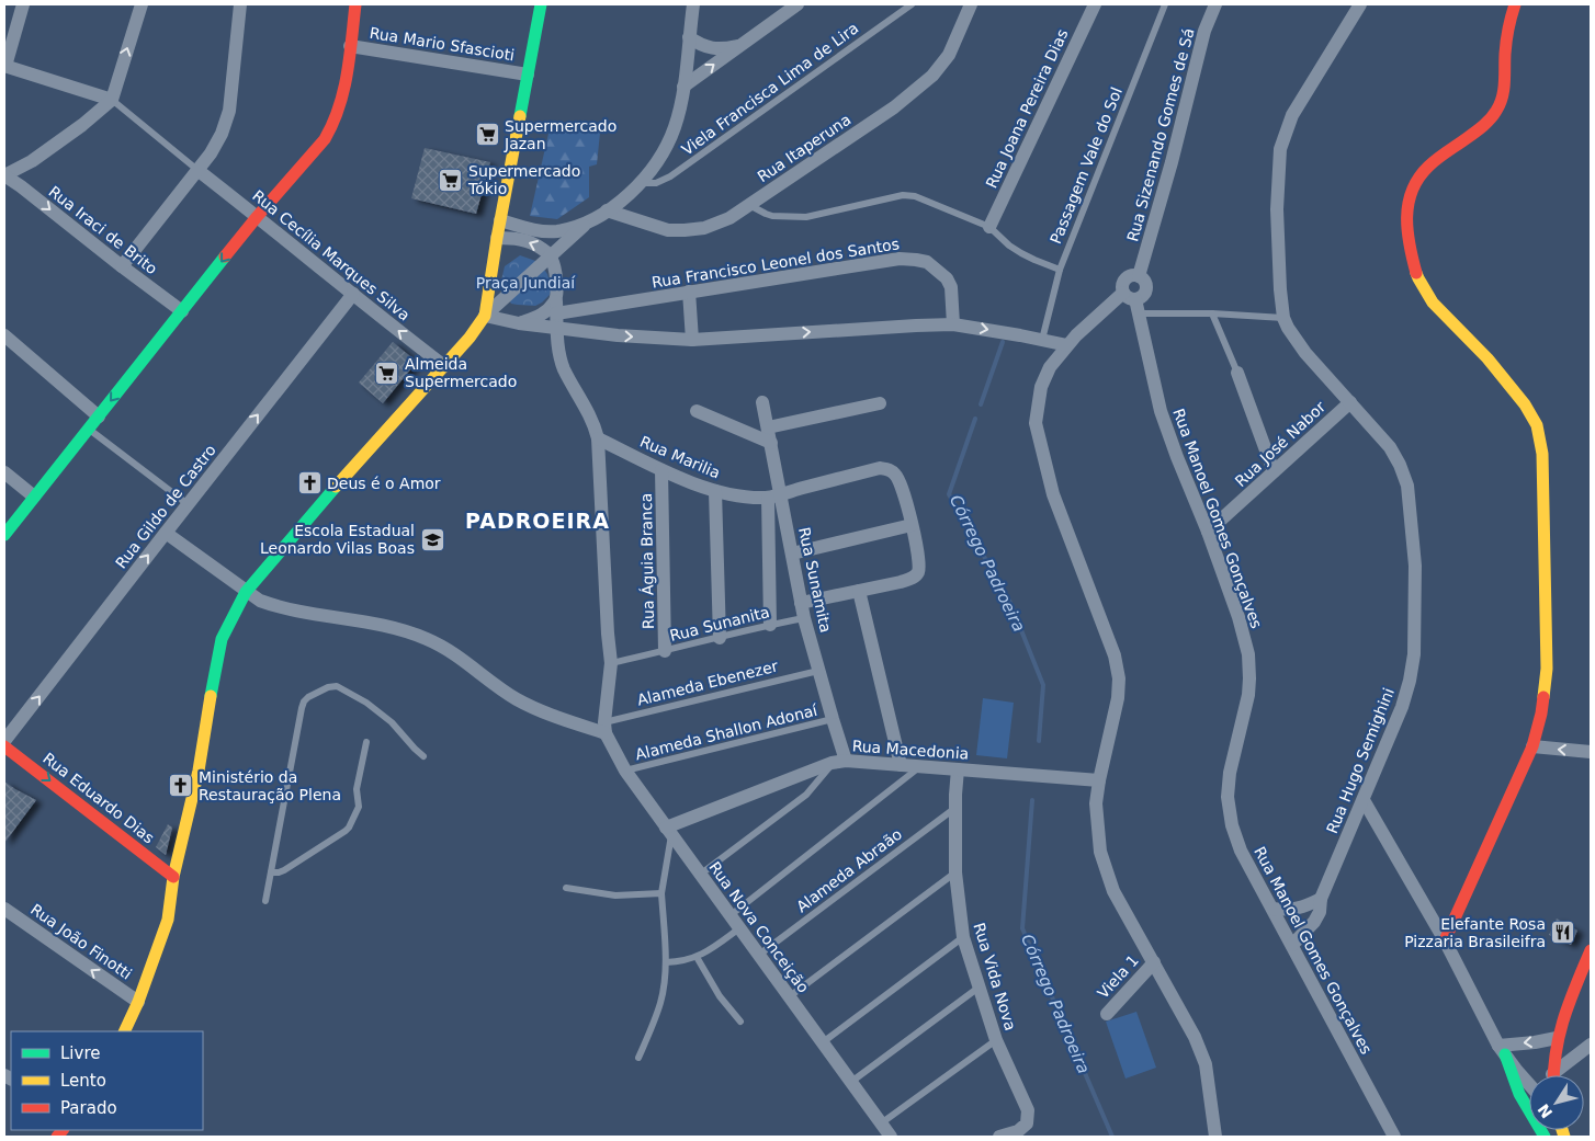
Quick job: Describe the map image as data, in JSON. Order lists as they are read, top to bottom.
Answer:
{
  "streets": {
    "street": [
      "Rua Mario Sfascioti",
      "Rua Joana Pereira Dias",
      "Rua Sizenando Gomes de Sá",
      "Rua Itaperuna",
      "Rua Iraci de Brito",
      "Rua Cecília Marques Silva",
      "Rua Francisco Leonel dos Santos",
      "Rua José Nabor",
      "Rua Marilia",
      "Rua Gildo de Castro",
      "Rua Manoel Gomes Gonçalves",
      "Rua Águia Branca",
      "Rua Sunamita",
      "Rua Macedonia",
      "Rua Hugo Semighini",
      "Rua Eduardo Dias",
      "Rua Nova Conceição",
      "Rua João Finotti",
      "Rua Vida Nova",
      "Viela 1"
    ],
    "lane": [
      "Viela Francisca Lima de Lira",
      "Passagem Vale do Sol",
      "Rua Sunanita",
      "Alameda Ebenezer",
      "Alameda Shallon Adonaí",
      "Alameda Abraão"
    ]
  },
  "crossings": [
    ["Rua Sizenando Gomes de Sá", "Rua Manoel Gomes Gonçalves"],
    ["Rua Cecília Marques Silva", "Rua Gildo de Castro"],
    ["Rua José Nabor", "Rua Manoel Gomes Gonçalves"],
    ["Rua José Nabor", "Rua Hugo Semighini"],
    ["Rua Marilia", "Rua Águia Branca"],
    ["Rua Marilia", "Rua Sunamita"],
    ["Rua Manoel Gomes Gonçalves", "Rua Hugo Semighini"],
    ["Rua Águia Branca", "Rua Sunanita"],
    ["Rua Sunamita", "Rua Sunanita"],
    ["Rua Sunamita", "Alameda Ebenezer"],
    ["Rua Sunamita", "Alameda Shallon Adonaí"],
    ["Rua Sunamita", "Rua Macedonia"],
    ["Alameda Ebenezer", "Rua Nova Conceição"],
    ["Alameda Shallon Adonaí", "Rua Nova Conceição"],
    ["Rua Macedonia", "Rua Nova Conceição"],
    ["Rua Macedonia", "Rua Vida Nova"],
    ["Alameda Abraão", "Rua Nova Conceição"],
    ["Alameda Abraão", "Rua Vida Nova"]
  ],
  "one_way": ["Rua Cecília Marques Silva", "Rua Eduardo Dias", "Rua João Finotti"],
  "districts": ["PADROEIRA"],
  "water": ["Córrego Padroeira"],
  "parks": ["Praça Jundiaí"],
  "places": {
    "supermarket": ["Supermercado Jazan", "Supermercado Tókio", "Almeida Supermercado"],
    "church": ["Deus é o Amor", "Ministério da Restauração Plena"],
    "school or university": ["Escola Estadual Leonardo Vilas Boas"],
    "restaurant": ["Elefante Rosa Pizzaria Brasileifra"]
  },
  "legend": ["Livre", "Lento", "Parado"],
  "north": "bottom left"
}
